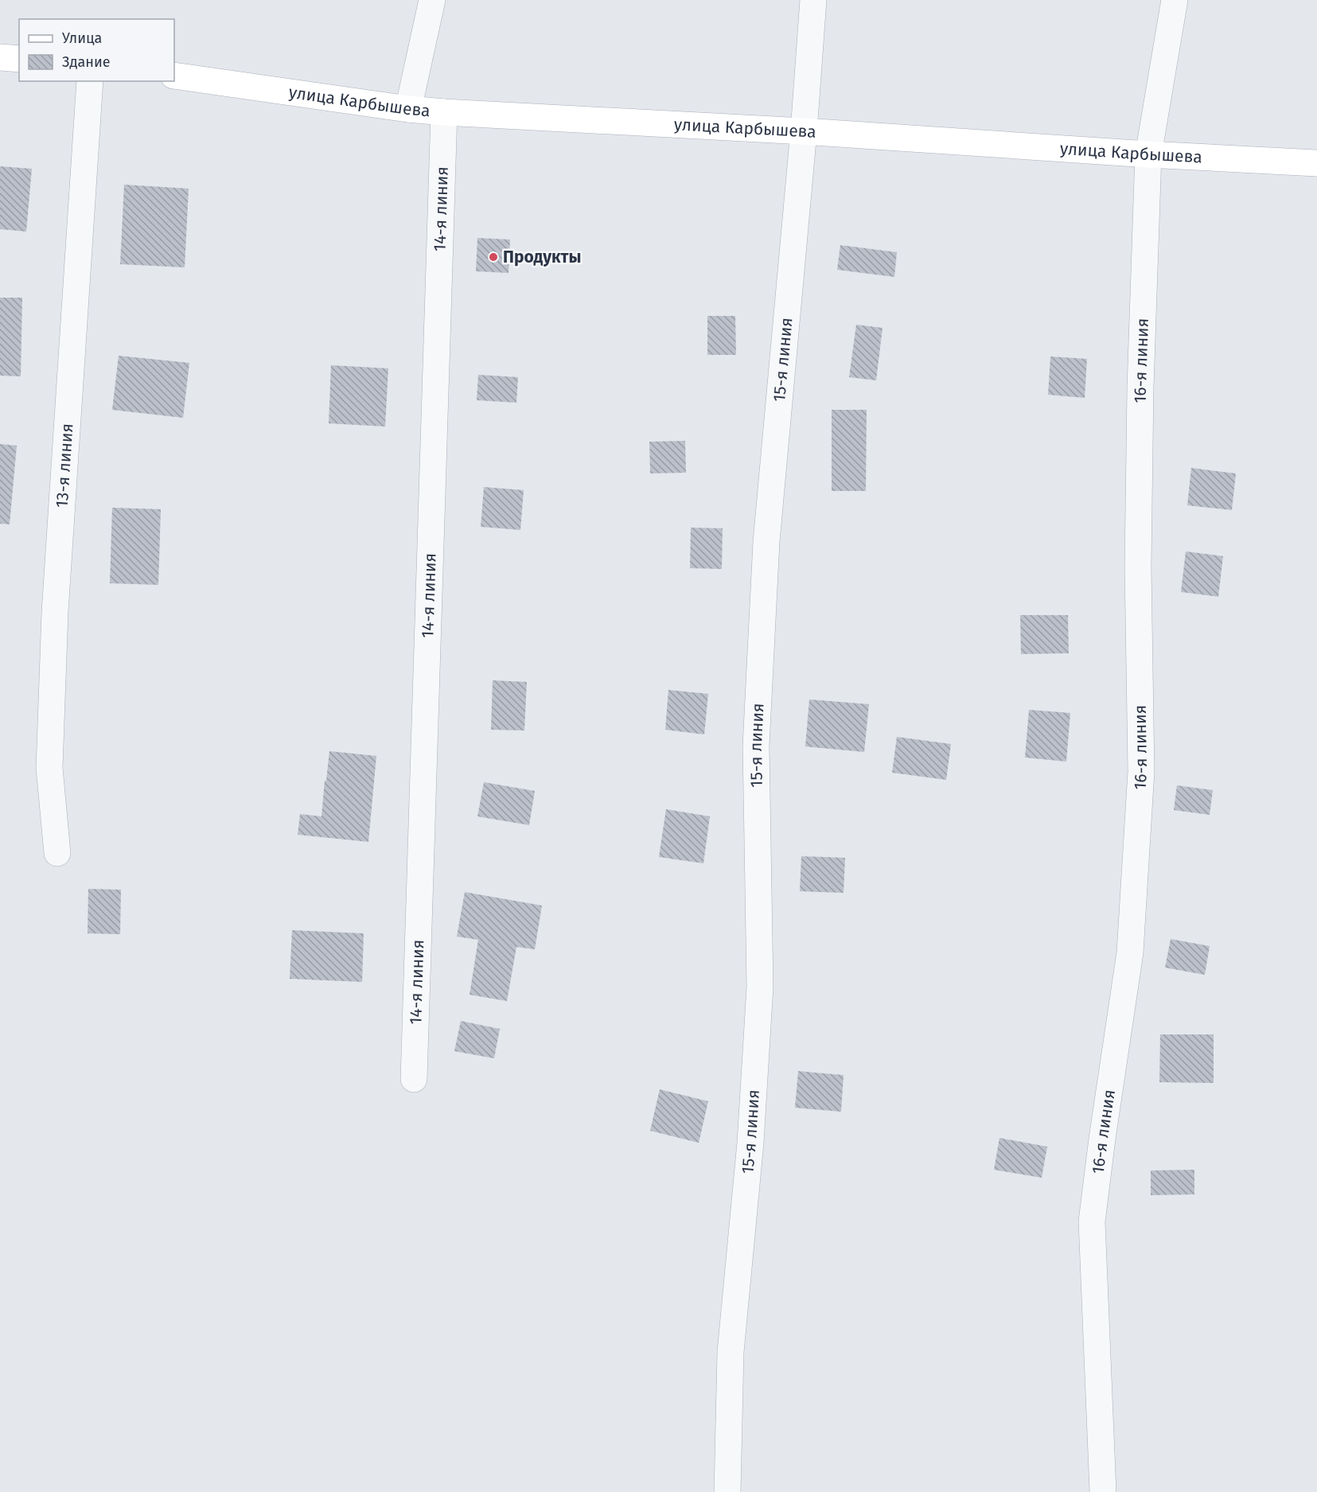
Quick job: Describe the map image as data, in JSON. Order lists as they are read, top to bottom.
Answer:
{
  "streets": {
    "main road": ["улица Карбышева"],
    "street": [
      "14-я линия",
      "15-я линия",
      "16-я линия",
      "13-я линия"
    ]
  },
  "crossings": [
    ["улица Карбышева", "14-я линия"],
    ["улица Карбышева", "15-я линия"],
    ["улица Карбышева", "16-я линия"]
  ],
  "places": ["Продукты"],
  "legend": ["Улица", "Здание"]
}
